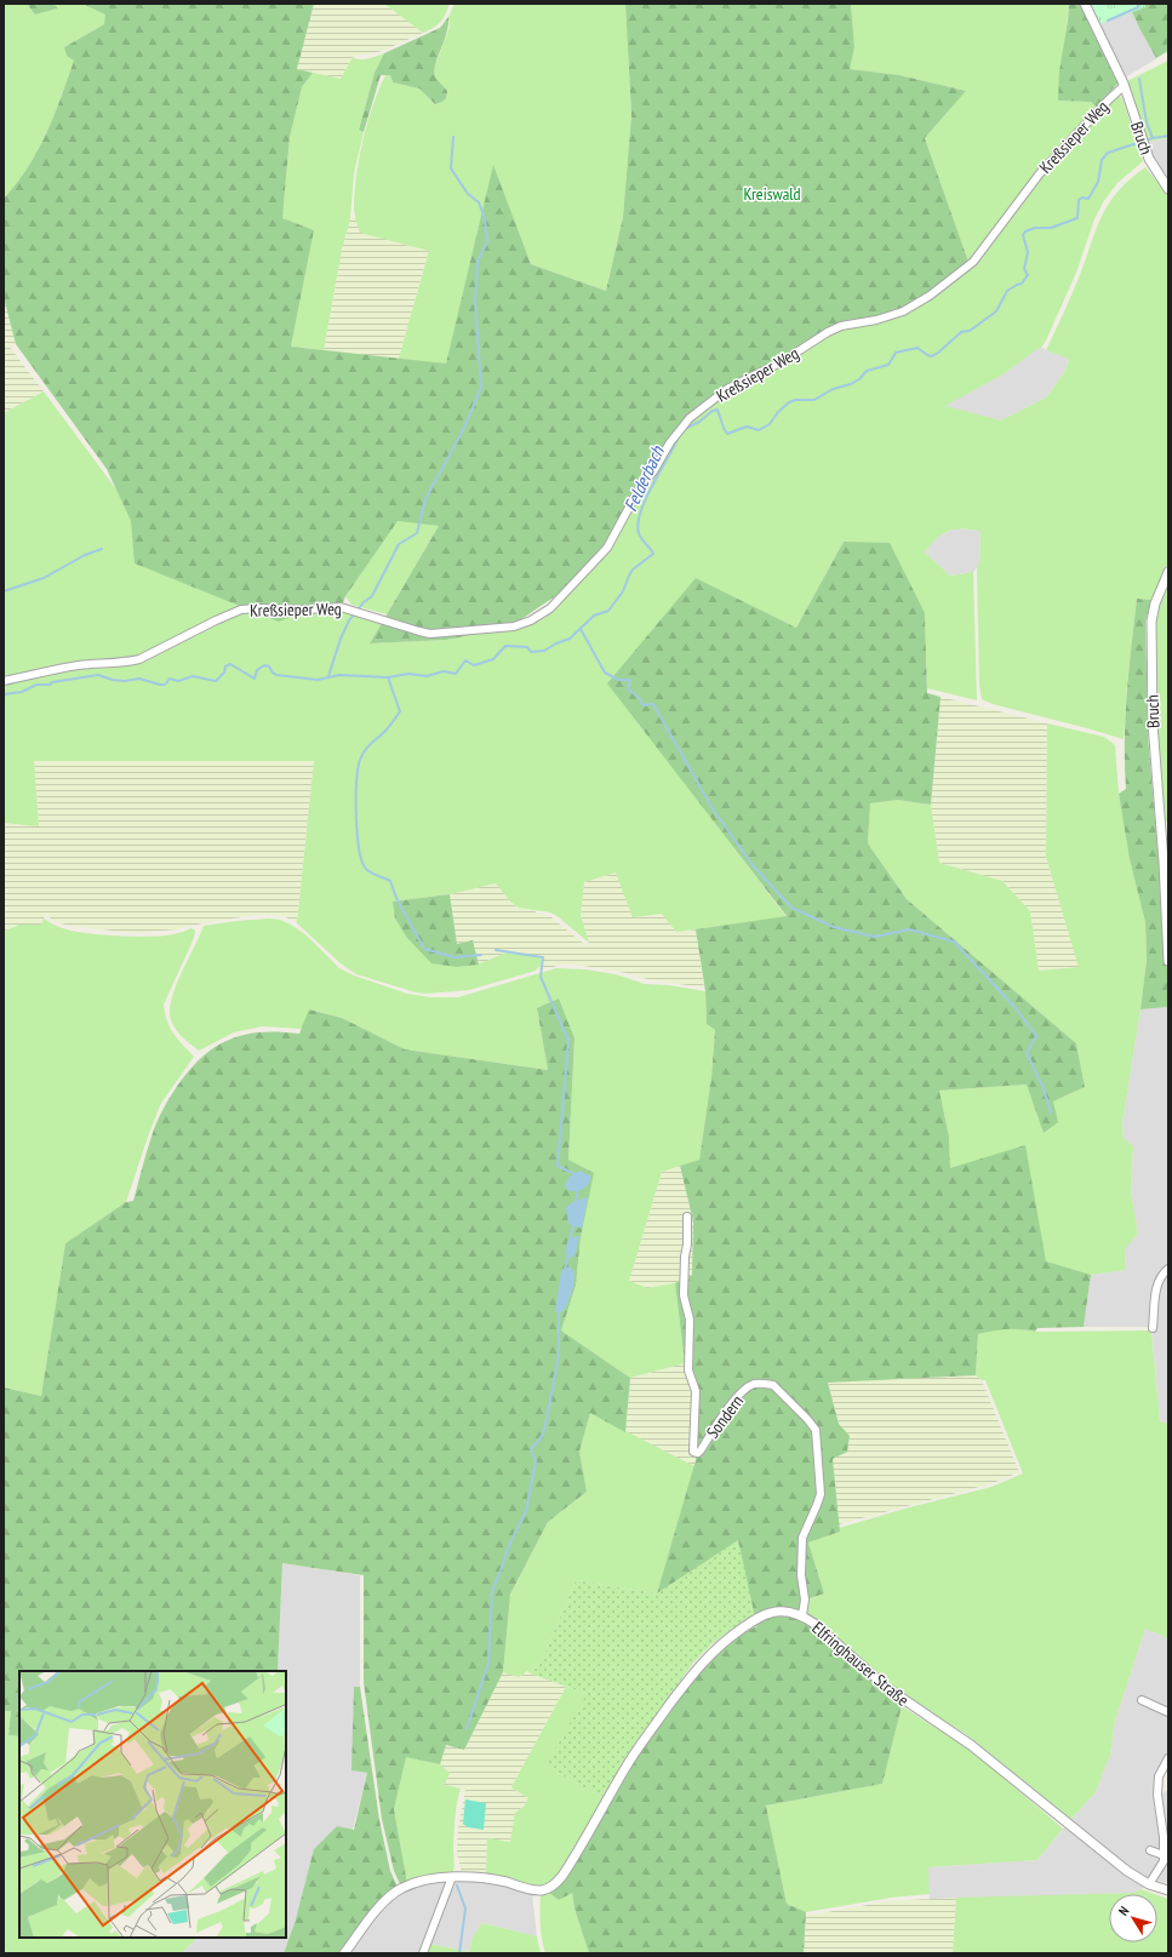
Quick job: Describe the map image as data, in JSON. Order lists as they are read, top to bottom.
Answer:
{
  "streets": {
    "street": [
      "Kreßsieper Weg",
      "Bruch",
      "Sondern",
      "Elfringhauser Straße"
    ]
  },
  "crossings": [
    ["Kreßsieper Weg", "Bruch"],
    ["Sondern", "Elfringhauser Straße"]
  ],
  "water": ["Felderbach"],
  "parks": ["Kreiswald"],
  "north": "top left"
}
